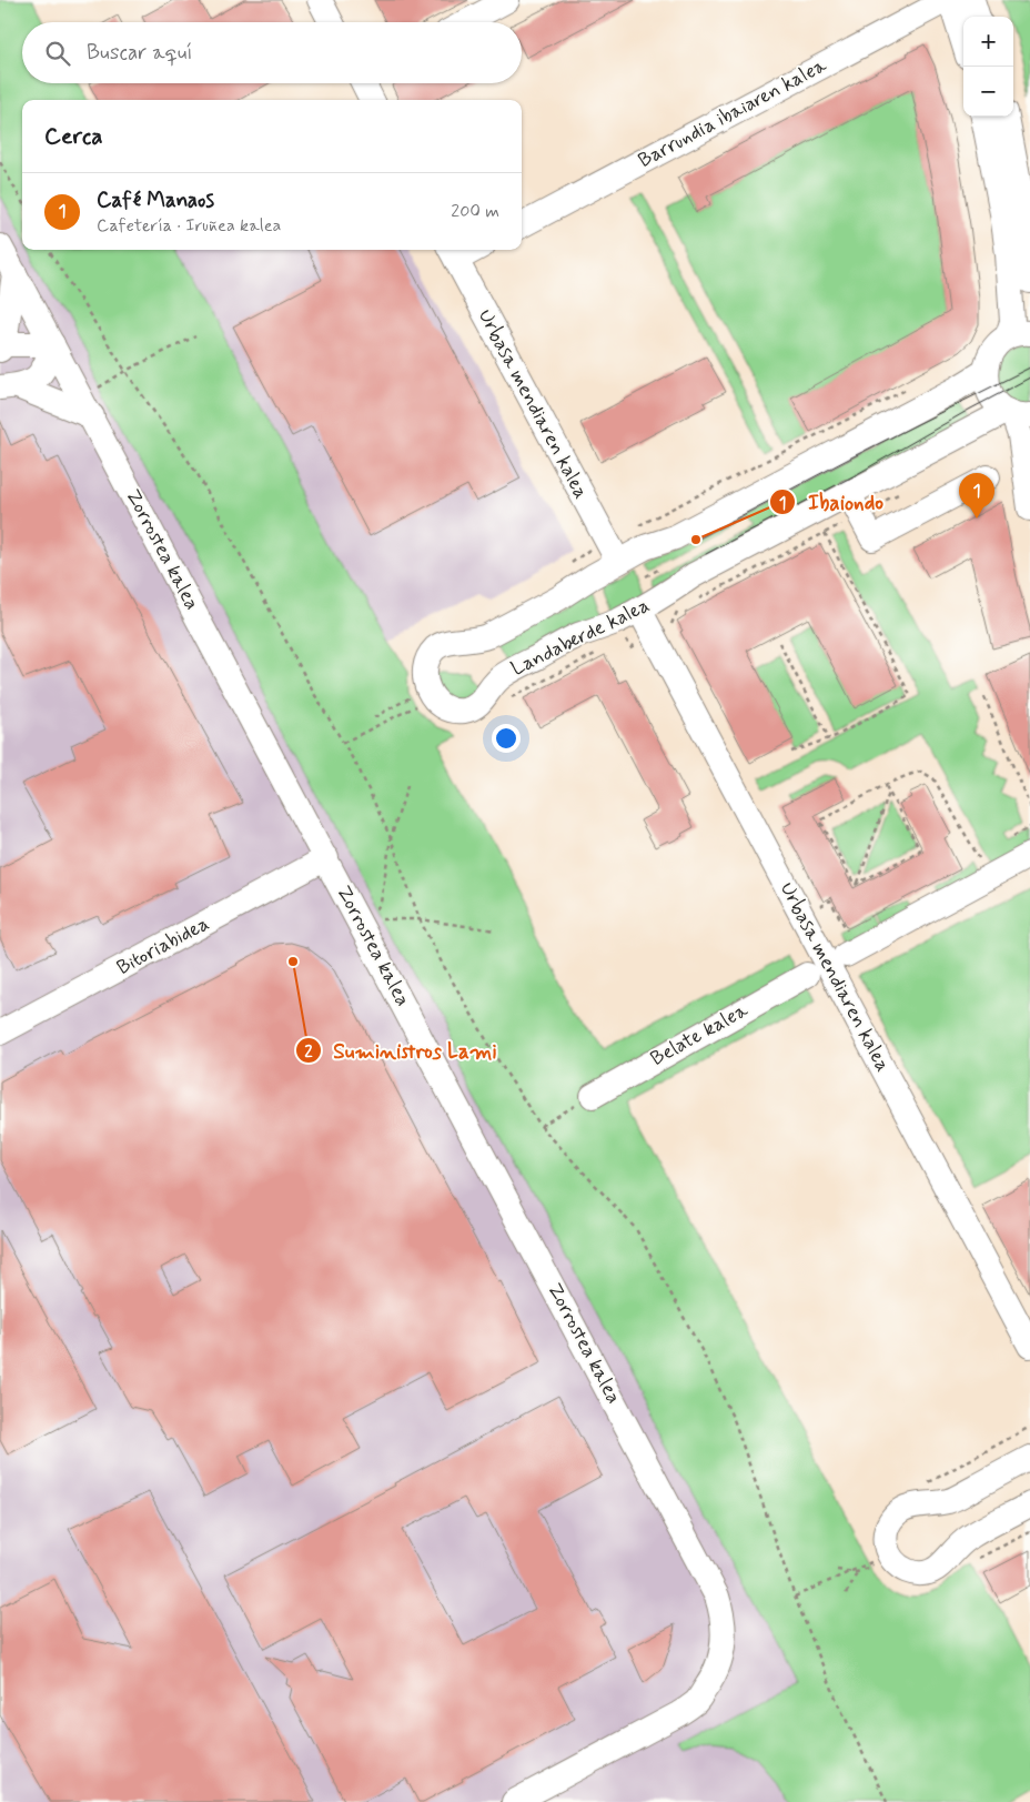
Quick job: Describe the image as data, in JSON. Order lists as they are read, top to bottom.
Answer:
{
  "streets": {
    "street": [
      "Barrundia ibaiaren kalea",
      "Urbasa mendiaren kalea",
      "Zorrostea kalea",
      "Landaberde kalea",
      "Bitoriabidea",
      "Belate kalea"
    ]
  },
  "crossings": [
    ["Urbasa mendiaren kalea", "Landaberde kalea"],
    ["Zorrostea kalea", "Bitoriabidea"]
  ],
  "places": ["Ibaiondo", "Suministros Lami"],
  "page": {
    "map_buttons": ["+", "−"],
    "search": "Buscar aquí",
    "heading": "Cerca",
    "list": [
      {
        "mark": "1",
        "name": "Café Manaos",
        "note": "Cafetería · Iruñea kalea",
        "value": "200 m"
      }
    ],
    "pins": "1"
  }
}
